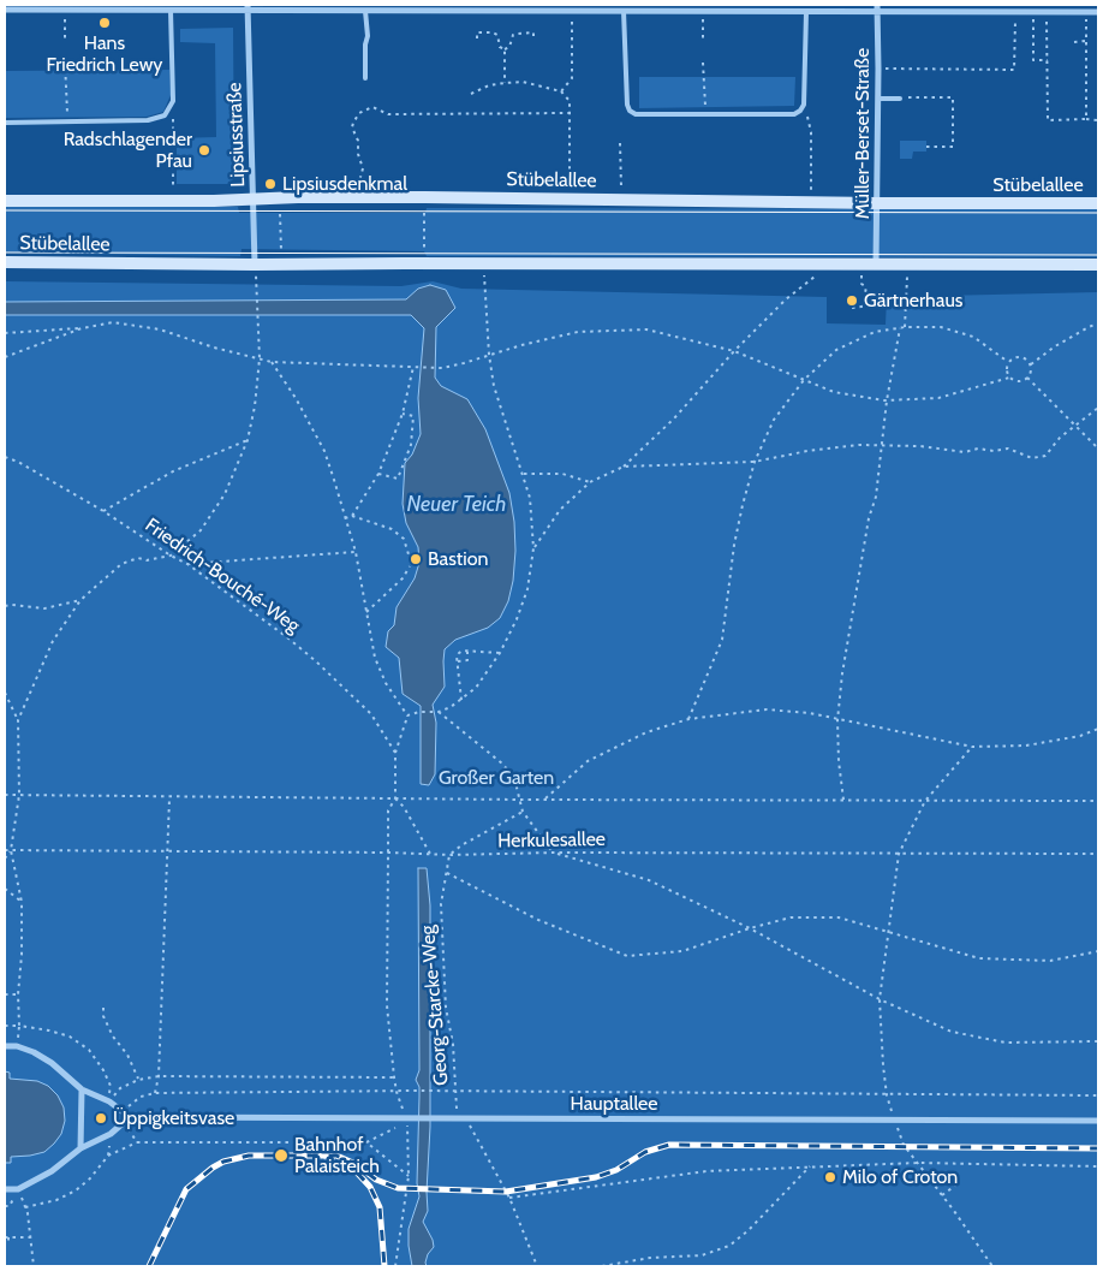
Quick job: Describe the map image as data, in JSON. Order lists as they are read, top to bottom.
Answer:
{
  "streets": {
    "main road": ["Stübelallee"],
    "street": ["Müller-Berset-Straße", "Lipsiusstraße", "Hauptallee"],
    "path": ["Friedrich-Bouché-Weg", "Herkulesallee", "Georg-Starcke-Weg"]
  },
  "crossings": [
    ["Müller-Berset-Straße", "Stübelallee"],
    ["Lipsiusstraße", "Stübelallee"],
    ["Herkulesallee", "Georg-Starcke-Weg"],
    ["Georg-Starcke-Weg", "Hauptallee"]
  ],
  "water": ["Neuer Teich"],
  "parks": ["Großer Garten"],
  "places": [
    "Hans Friedrich Lewy",
    "Radschlagender Pfau",
    "Lipsiusdenkmal",
    "Gärtnerhaus",
    "Bastion",
    "Üppigkeitsvase",
    "Bahnhof Palaisteich",
    "Milo of Croton"
  ]
}
